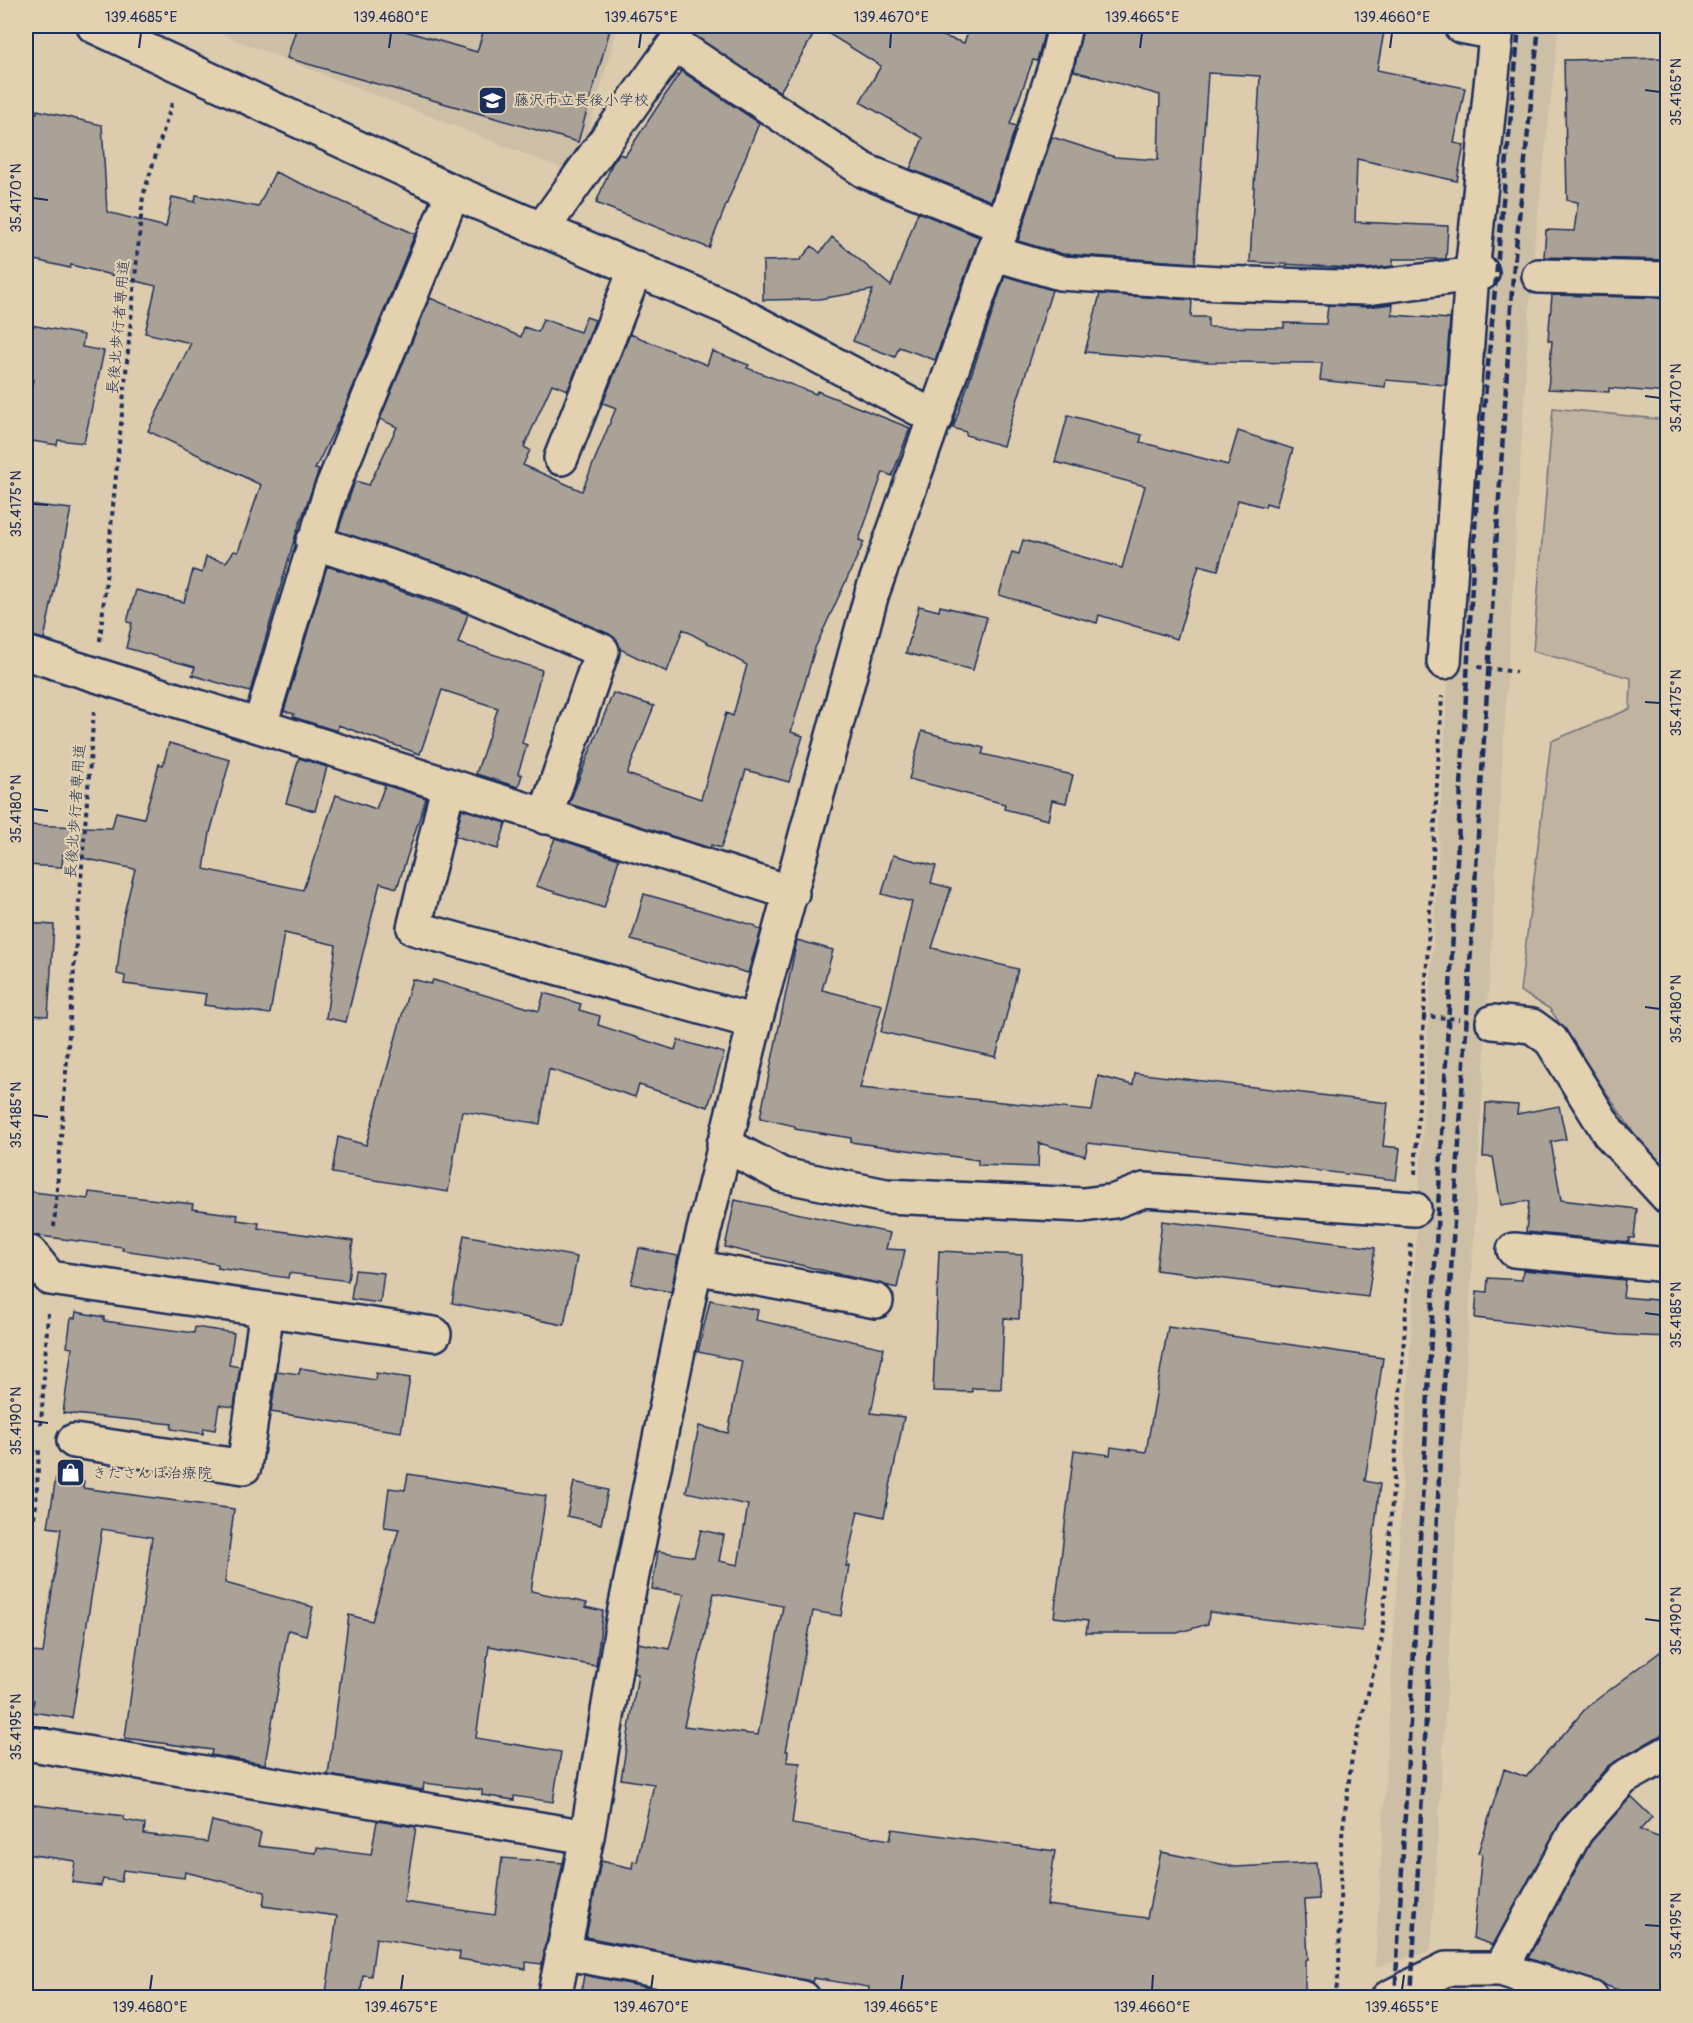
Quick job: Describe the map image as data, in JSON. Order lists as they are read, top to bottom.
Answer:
{
  "streets": {
    "path": ["長後北歩行者専用道"]
  },
  "places": {
    "school or university": ["藤沢市立長後小学校"],
    "shop": ["きたさんぽ治療院"]
  },
  "coordinates": [
    "139.4685°E",
    "139.4680°E",
    "139.4675°E",
    "139.4670°E",
    "139.4665°E",
    "139.4660°E",
    "35.4165°N",
    "35.4170°N",
    "35.4175°N",
    "35.4180°N",
    "35.4185°N",
    "35.4190°N",
    "35.4195°N",
    "139.4655°E"
  ]
}
